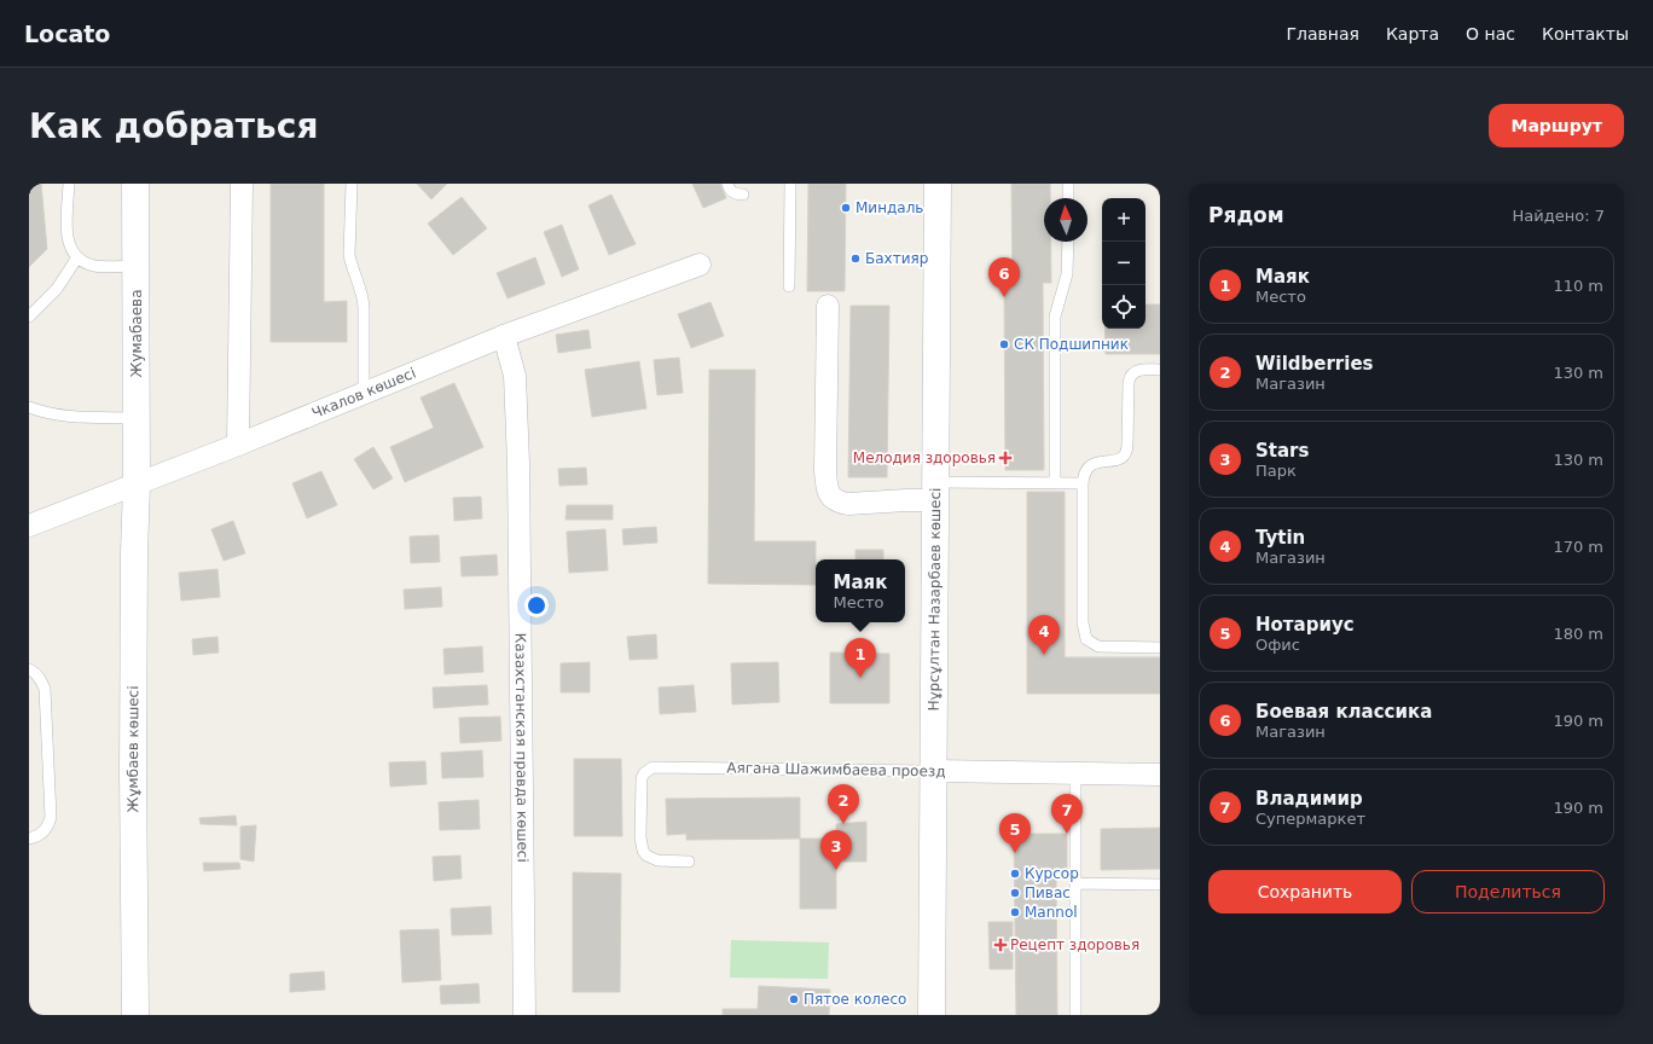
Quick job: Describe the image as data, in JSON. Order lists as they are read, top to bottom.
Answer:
{
  "streets": {
    "main road": ["Жумабаева", "Нұрсұлтан Назарбаев көшесі", "Жұмбаев көшесі"],
    "street": ["Чкалов көшесі", "Казахстанская правда көшесі", "Аягана Шажимбаева проезд"]
  },
  "crossings": [
    ["Жумабаева", "Чкалов көшесі"],
    ["Жумабаева", "Жұмбаев көшесі"],
    ["Чкалов көшесі", "Казахстанская правда көшесі"],
    ["Чкалов көшесі", "Жұмбаев көшесі"],
    ["Нұрсұлтан Назарбаев көшесі", "Аягана Шажимбаева проезд"]
  ],
  "places": {
    "other": [
      "Миндаль",
      "Бахтияр",
      "СК Подшипник",
      "Курсор",
      "Пивас",
      "Mannol",
      "Пятое колесо"
    ],
    "health": ["Мелодия здоровья", "Рецепт здоровья"]
  },
  "north": "top",
  "page": {
    "header": "Locato",
    "nav": [
      "Главная",
      "Карта",
      "О нас",
      "Контакты"
    ],
    "buttons": [
      "Маршрут",
      ["Сохранить", "Поделиться"]
    ],
    "title": "Как добраться",
    "heading": ["Рядом", "Найдено: 7"],
    "map_buttons": ["+", "−"],
    "list": [
      {
        "mark": "1",
        "name": "Маяк",
        "note": "Место",
        "value": "110 m"
      },
      {
        "mark": "2",
        "name": "Wildberries",
        "note": "Магазин",
        "value": "130 m"
      },
      {
        "mark": "3",
        "name": "Stars",
        "note": "Парк",
        "value": "130 m"
      },
      {
        "mark": "4",
        "name": "Tytin",
        "note": "Магазин",
        "value": "170 m"
      },
      {
        "mark": "5",
        "name": "Нотариус",
        "note": "Офис",
        "value": "180 m"
      },
      {
        "mark": "6",
        "name": "Боевая классика",
        "note": "Магазин",
        "value": "190 m"
      },
      {
        "mark": "7",
        "name": "Владимир",
        "note": "Супермаркет",
        "value": "190 m"
      }
    ],
    "pins": [
      "6",
      "4",
      "1",
      "2",
      "7",
      "5",
      "3"
    ],
    "popup": ["Маяк", "Место"]
  }
}
